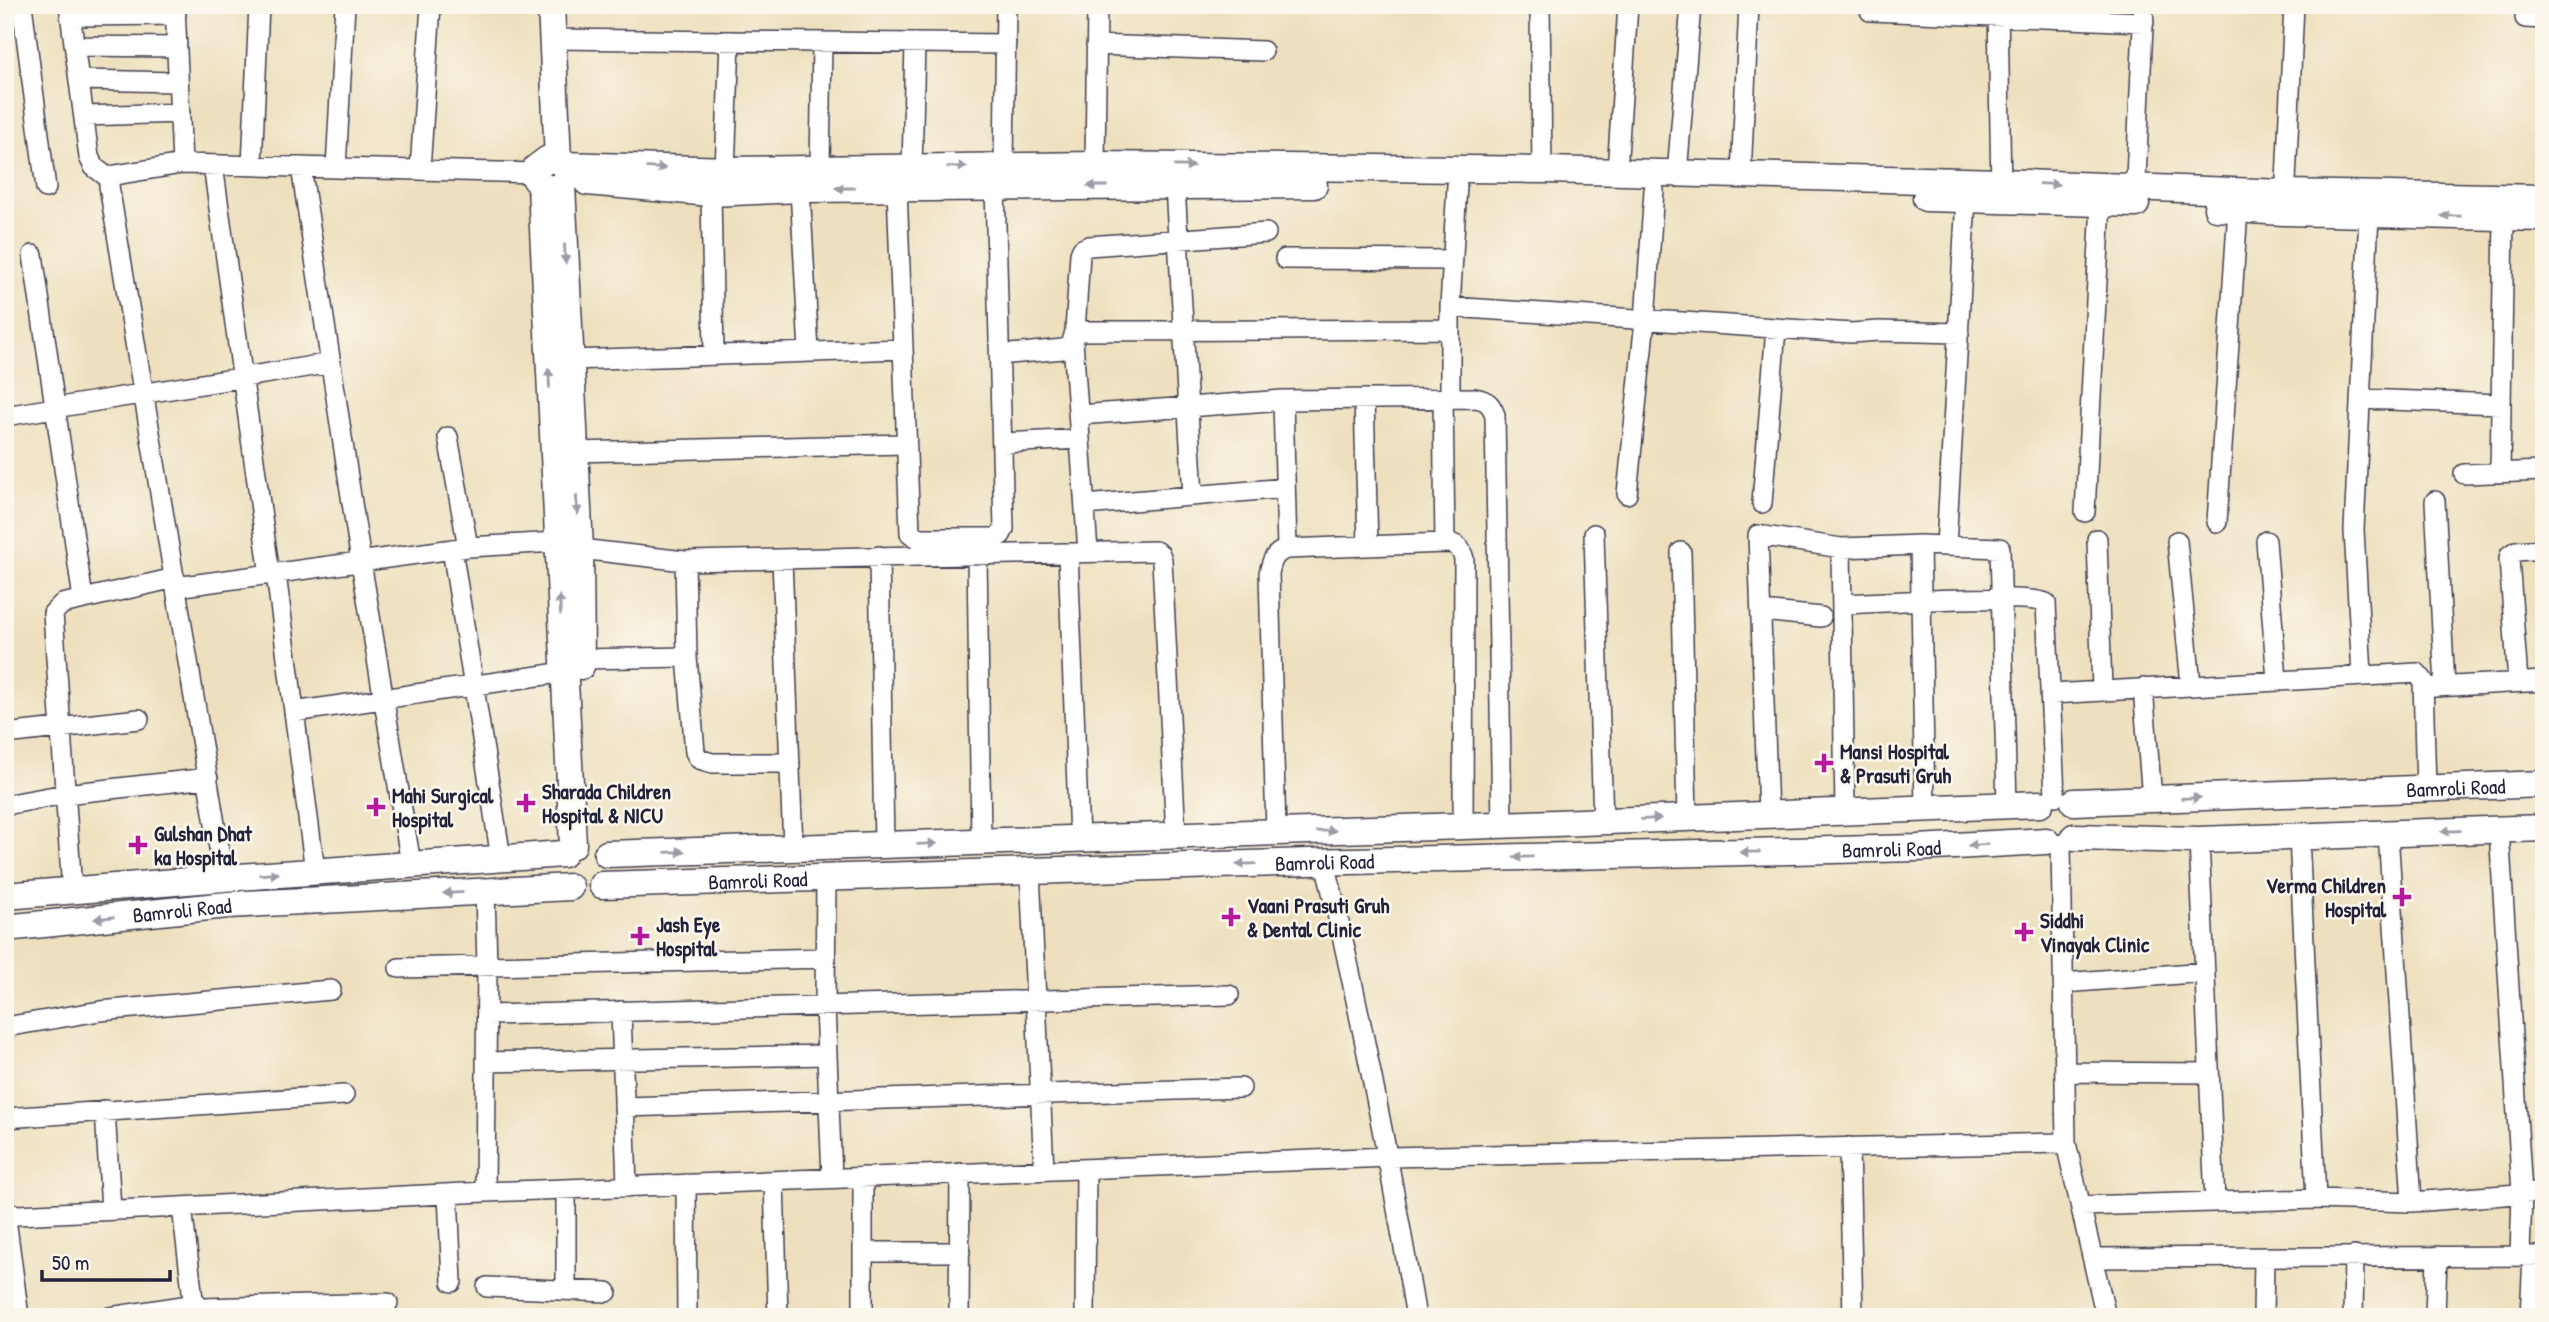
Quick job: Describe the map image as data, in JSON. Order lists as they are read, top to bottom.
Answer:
{
  "streets": {
    "street": ["Bamroli Road"]
  },
  "places": {
    "health": [
      "Mansi Hospital & Prasuti Gruh",
      "Sharada Children Hospital & NICU",
      "Mahi Surgical Hospital",
      "Gulshan Dhat ka Hospital",
      "Verma Children Hospital",
      "Vaani Prasuti Gruh & Dental Clinic",
      "Siddhi Vinayak Clinic",
      "Jash Eye Hospital"
    ]
  },
  "scale_bar": "50 m"
}
